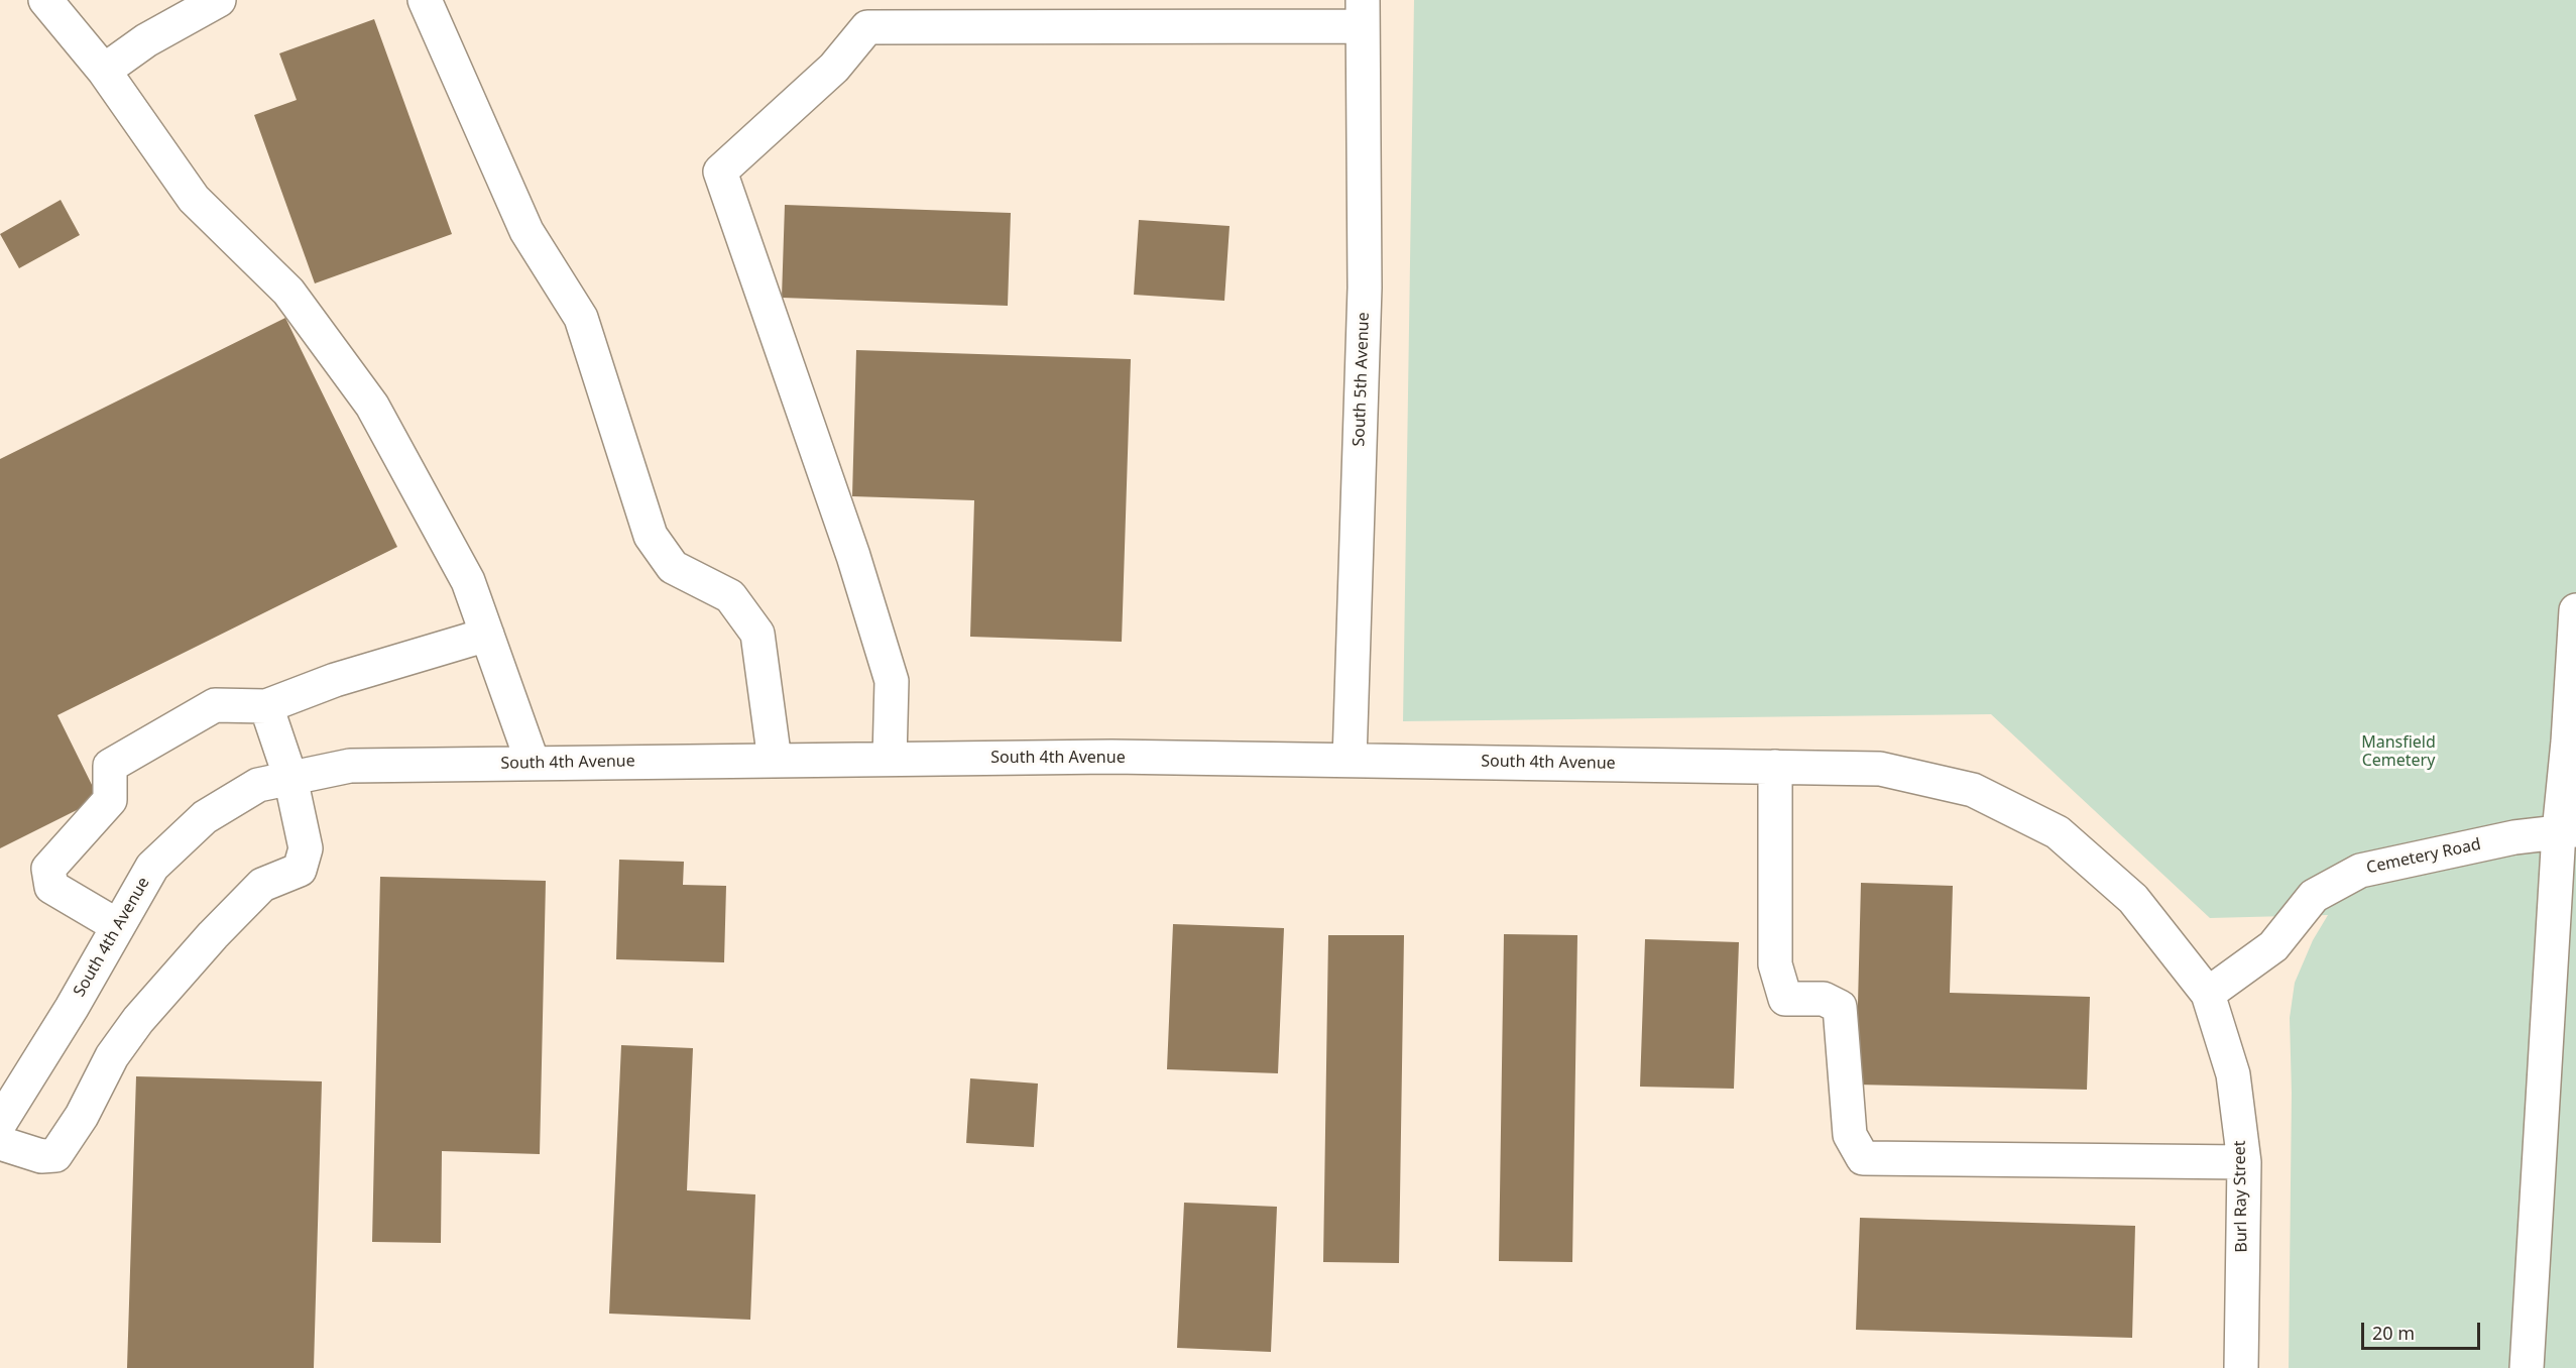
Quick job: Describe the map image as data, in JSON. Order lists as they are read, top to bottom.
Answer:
{
  "streets": {
    "street": [
      "South 5th Avenue",
      "South 4th Avenue",
      "Cemetery Road",
      "Burl Ray Street"
    ]
  },
  "crossings": [
    ["South 5th Avenue", "South 4th Avenue"],
    ["South 4th Avenue", "Cemetery Road"],
    ["South 4th Avenue", "Burl Ray Street"],
    ["Cemetery Road", "Burl Ray Street"]
  ],
  "parks": ["Mansfield Cemetery"],
  "scale_bar": "20 m"
}
